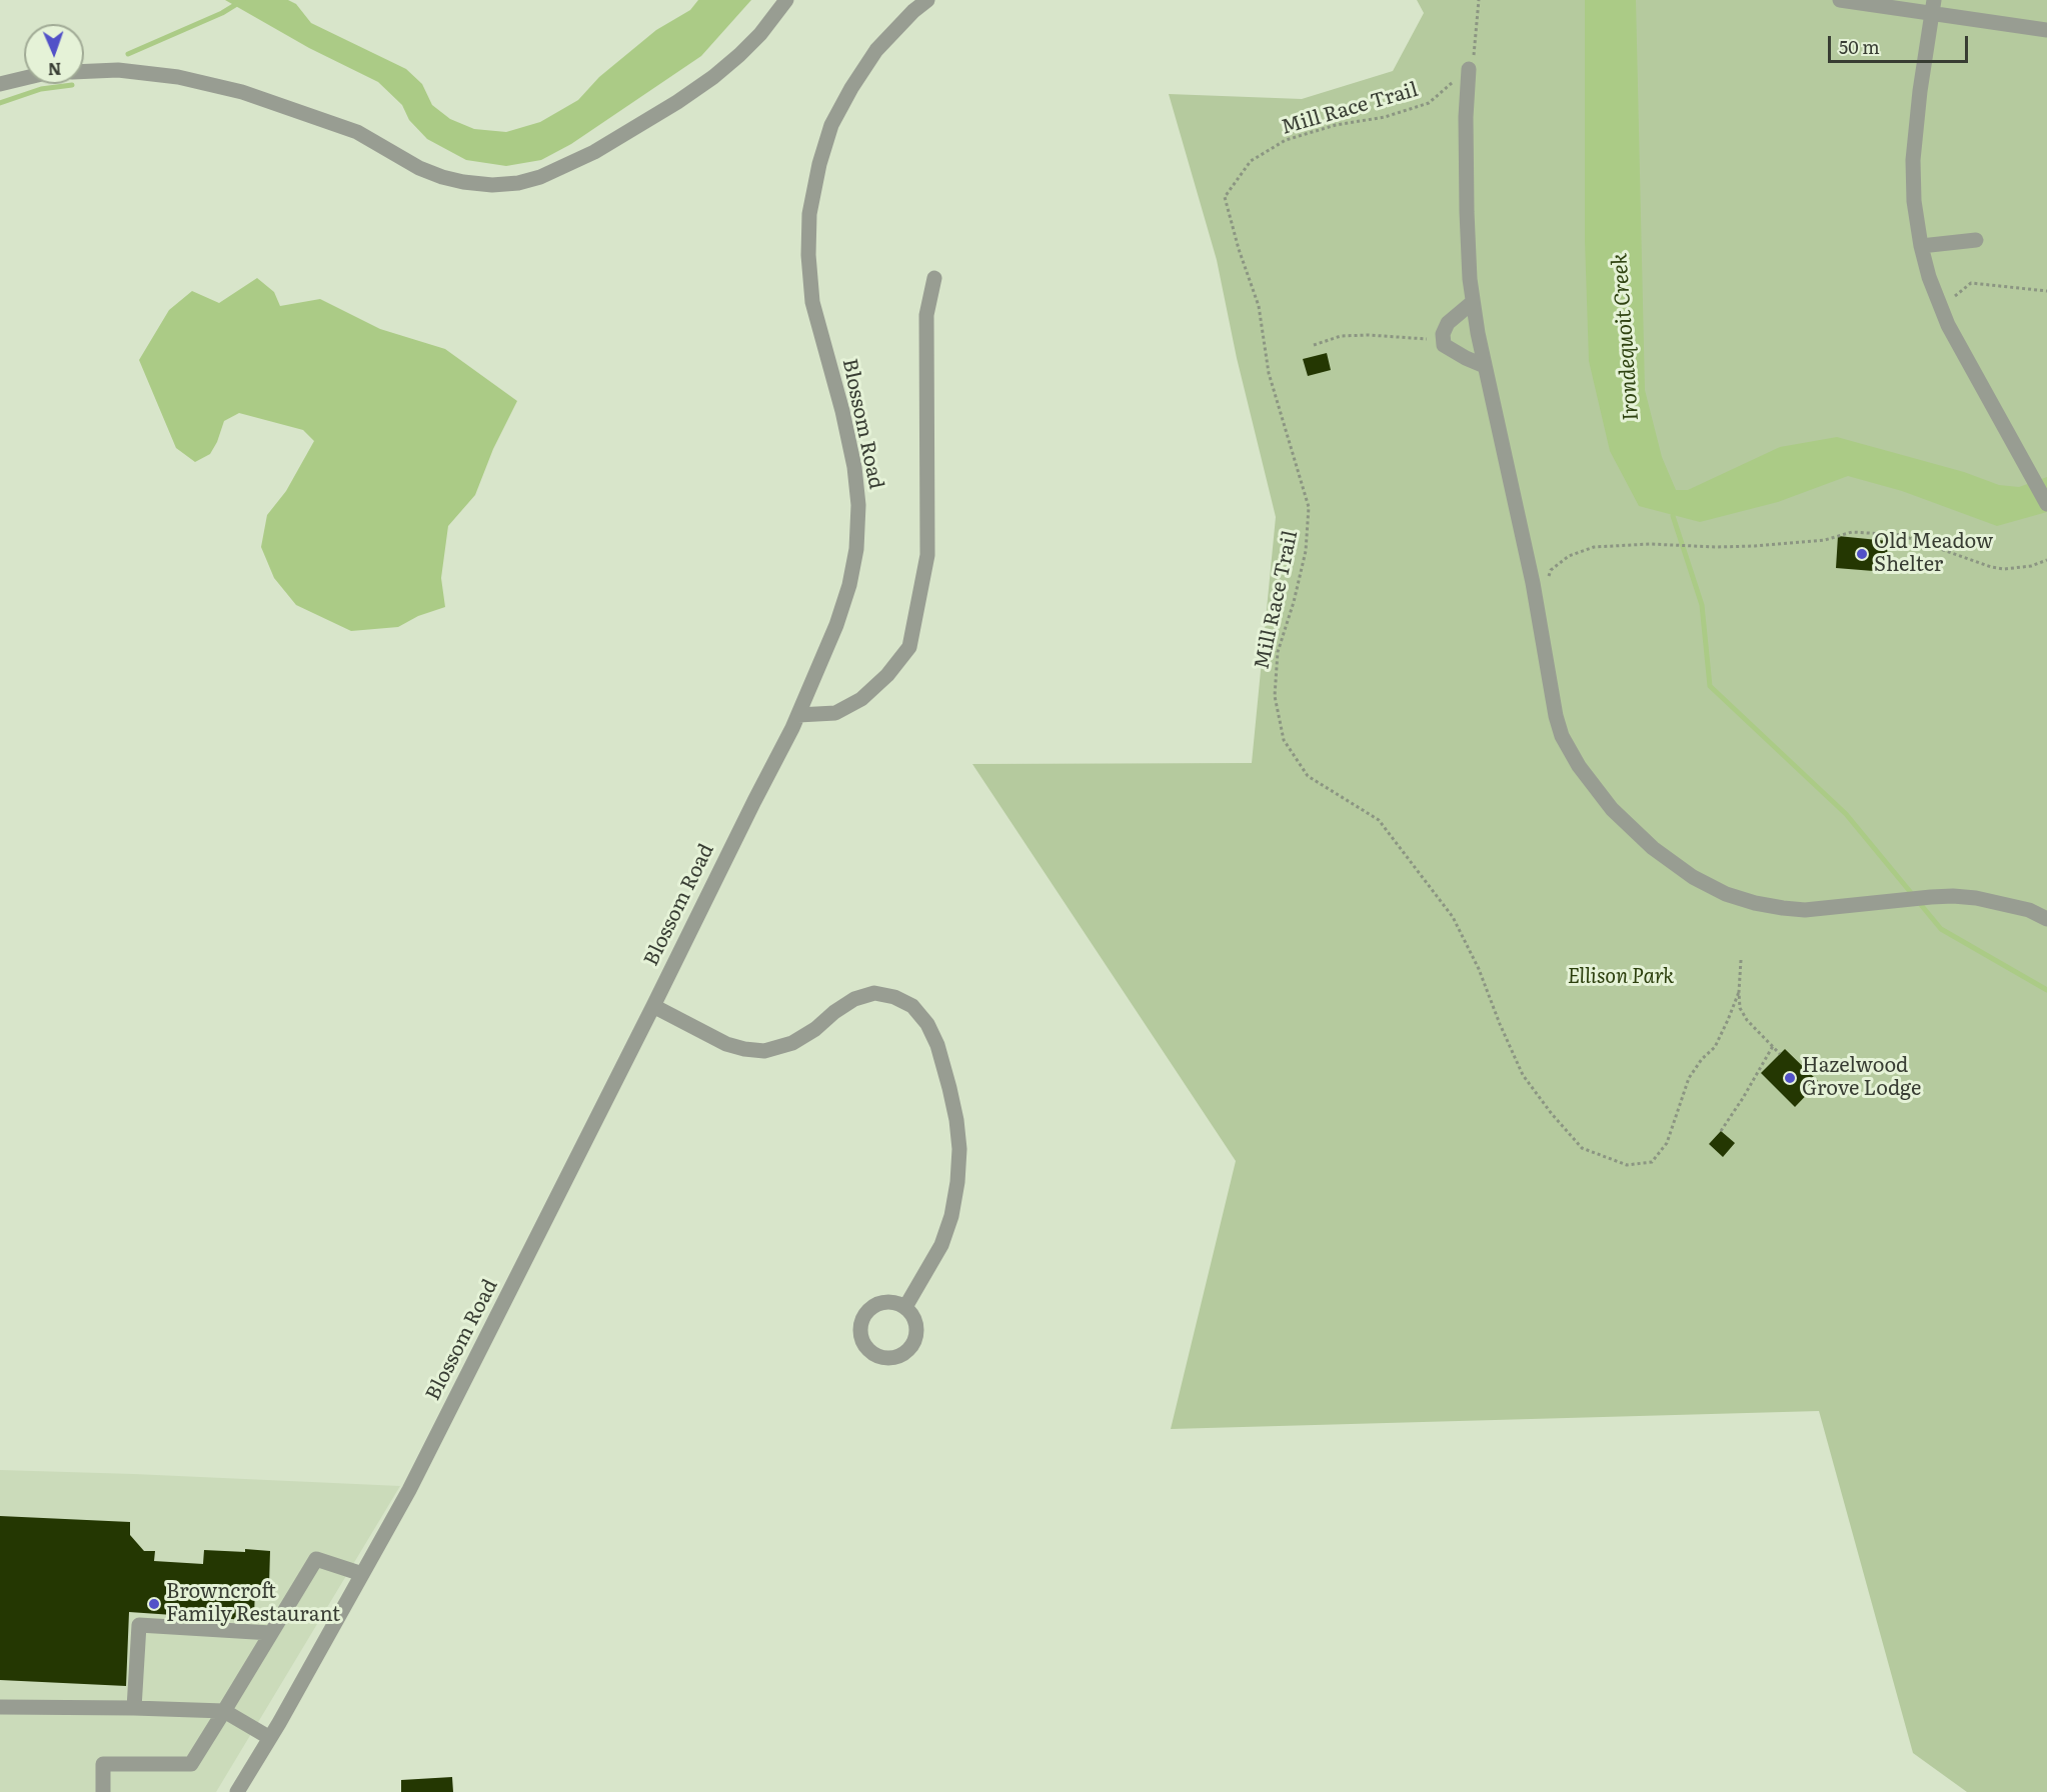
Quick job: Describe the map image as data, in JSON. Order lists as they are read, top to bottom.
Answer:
{
  "streets": {
    "street": ["Blossom Road"],
    "path": ["Mill Race Trail"]
  },
  "water": ["Irondequoit Creek"],
  "parks": ["Ellison Park"],
  "places": ["Old Meadow Shelter", "Hazelwood Grove Lodge", "Browncroft Family Restaurant"],
  "scale_bar": "50 m",
  "north": "bottom"
}
